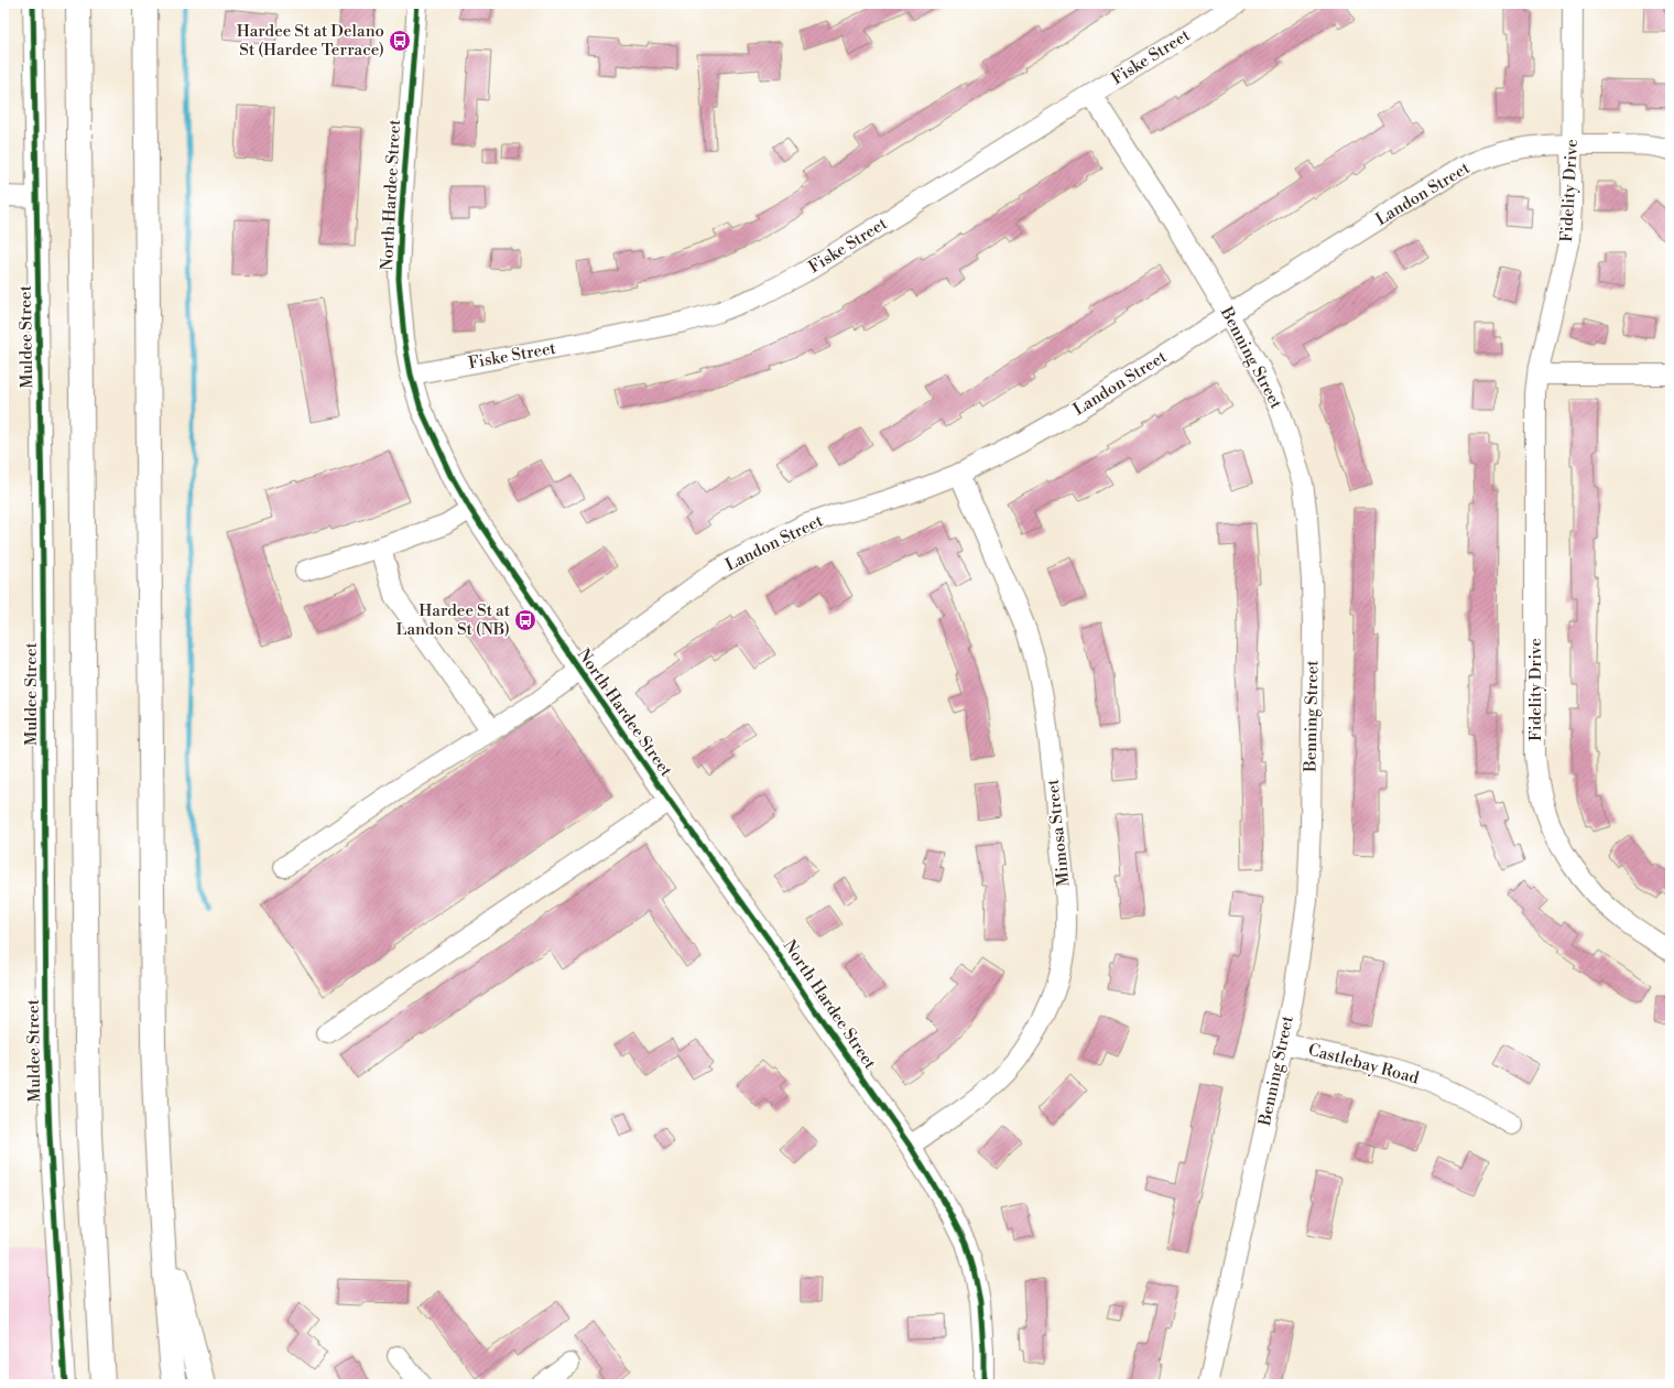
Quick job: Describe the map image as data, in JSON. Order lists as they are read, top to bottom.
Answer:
{
  "streets": {
    "street": [
      "Fiske Street",
      "Fidelity Drive",
      "Landon Street",
      "North Hardee Street",
      "Muldee Street",
      "Benning Street",
      "Mimosa Street",
      "Castlebay Road"
    ]
  },
  "crossings": [
    ["Fiske Street", "North Hardee Street"],
    ["Fiske Street", "Benning Street"],
    ["Fidelity Drive", "Landon Street"],
    ["Landon Street", "North Hardee Street"],
    ["Landon Street", "Benning Street"],
    ["Landon Street", "Mimosa Street"],
    ["North Hardee Street", "Mimosa Street"],
    ["Benning Street", "Castlebay Road"]
  ],
  "places": {
    "bus stop": ["Hardee St at Delano St (Hardee Terrace)", "Hardee St at Landon St (NB)"]
  }
}
